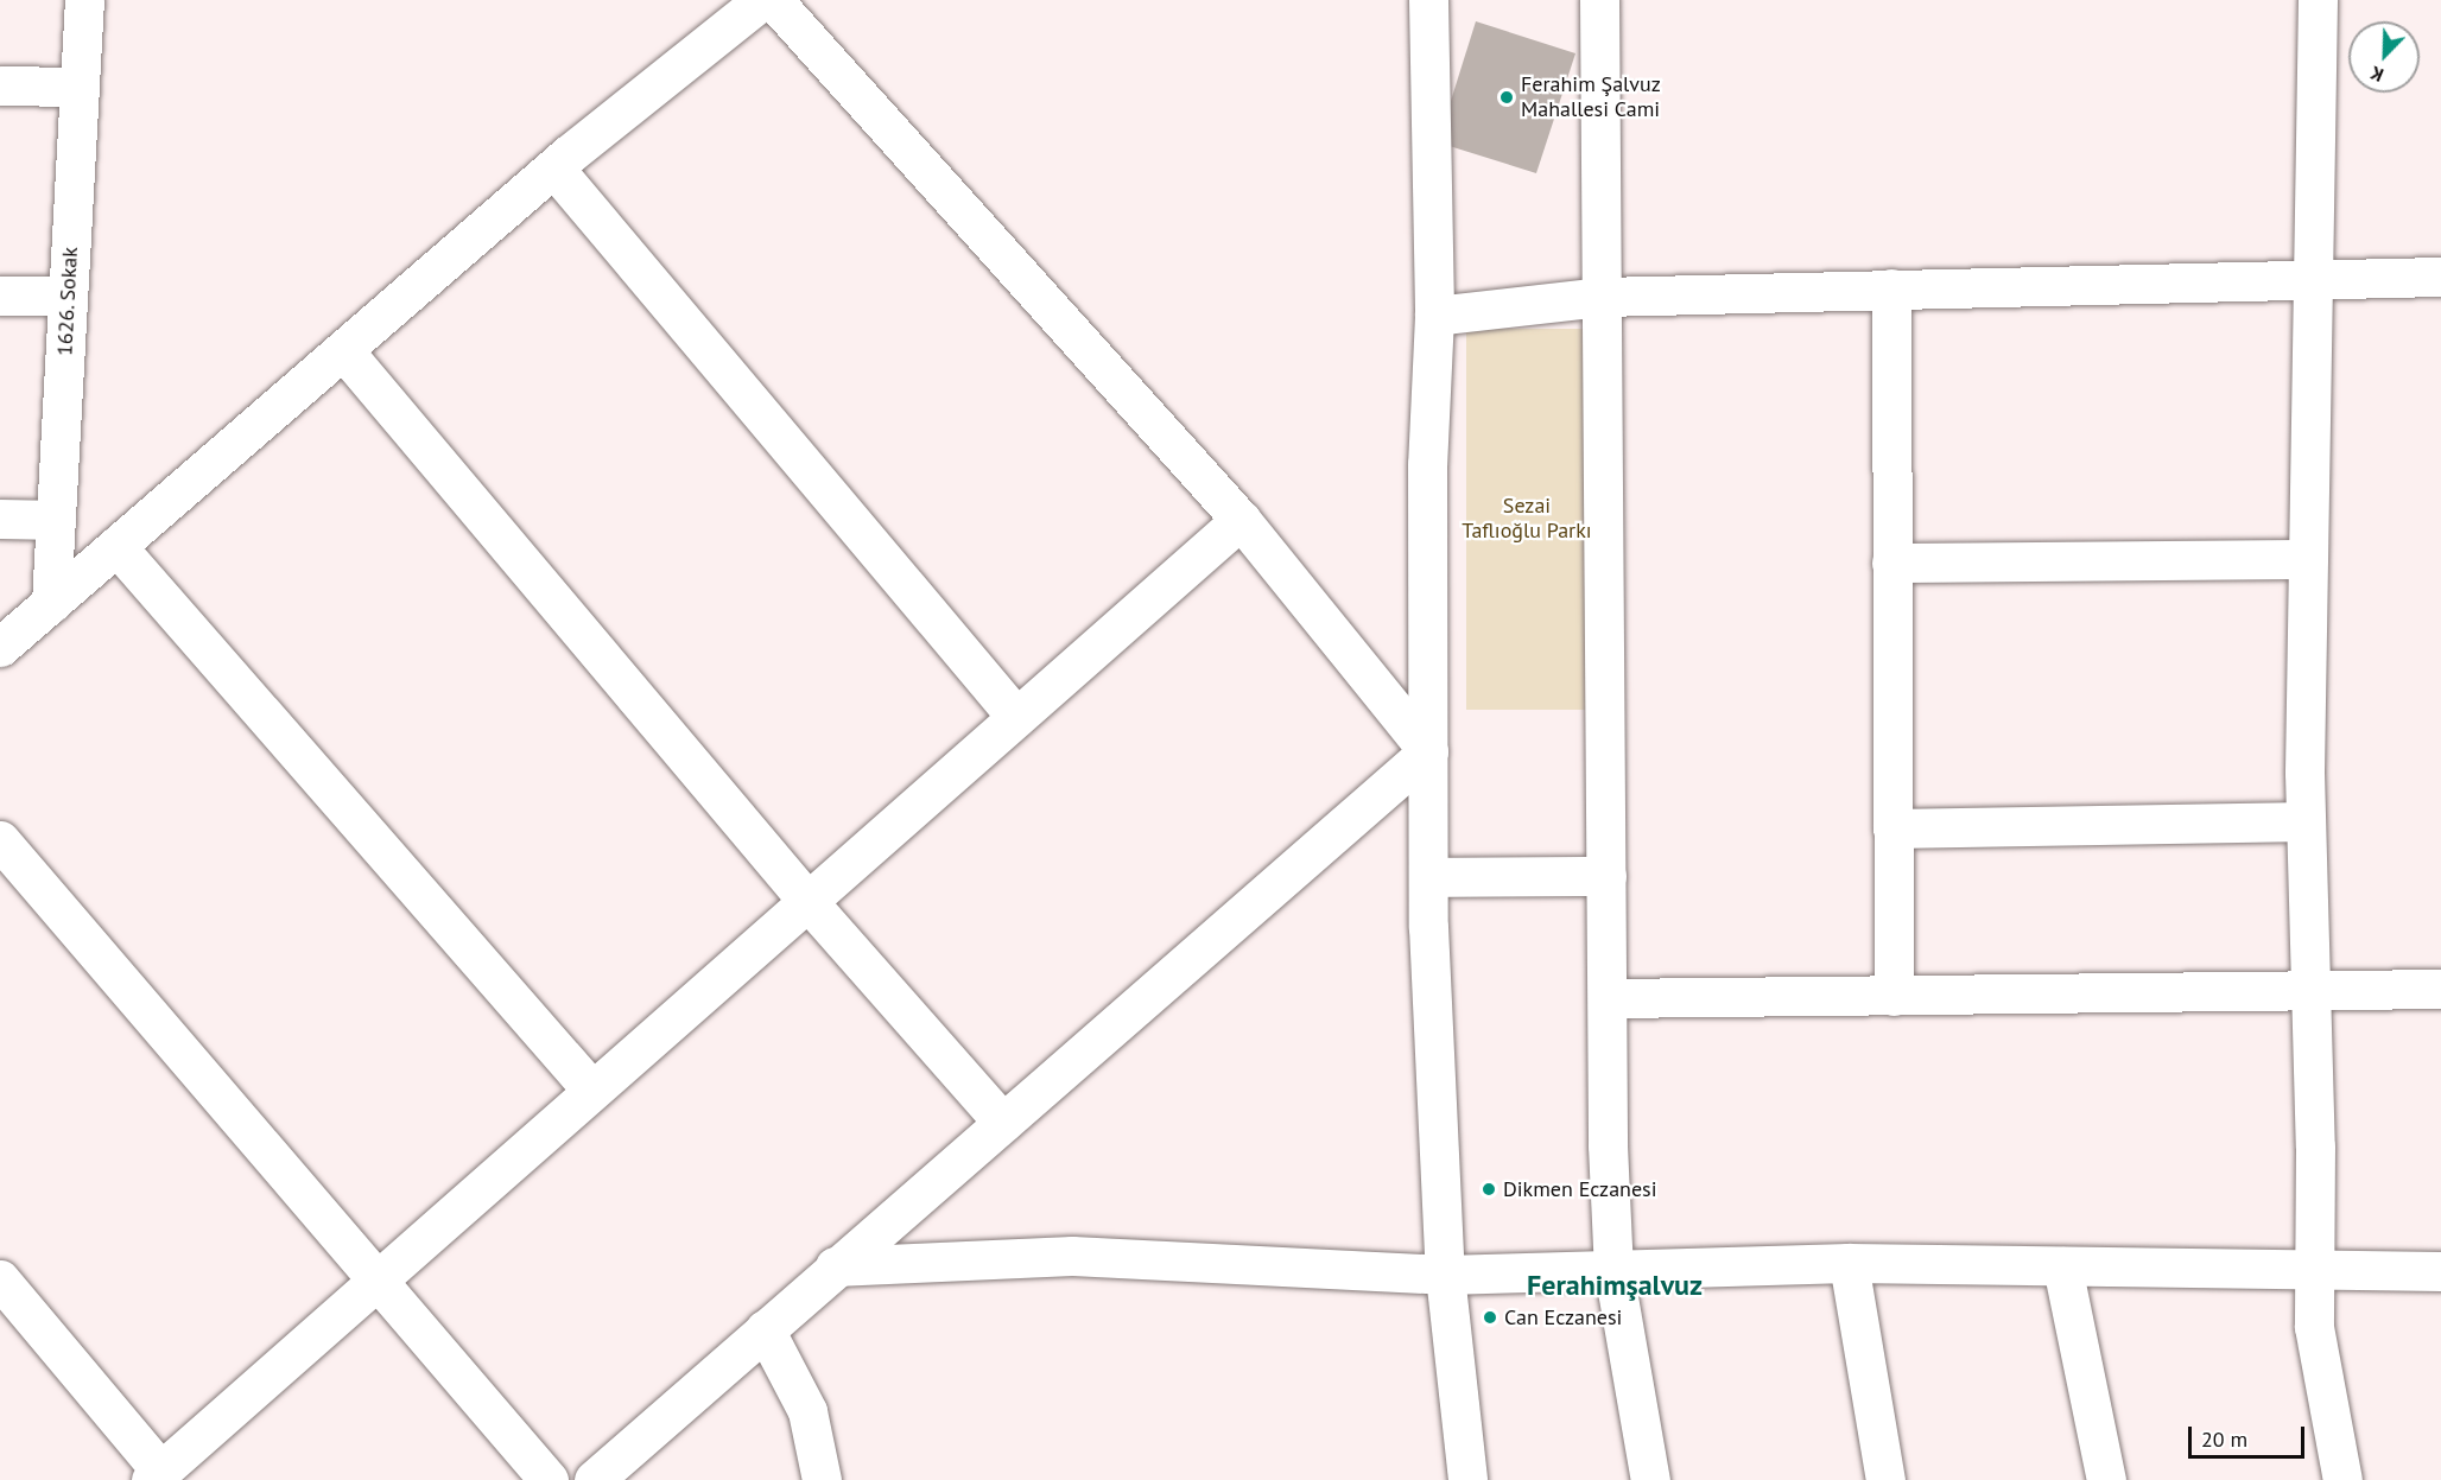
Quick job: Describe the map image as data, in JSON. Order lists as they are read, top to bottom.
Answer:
{
  "streets": {
    "street": ["1626. Sokak"]
  },
  "districts": ["Ferahimşalvuz"],
  "parks": ["Sezai Taflıoğlu Parkı"],
  "places": ["Ferahim Şalvuz Mahallesi Cami", "Dikmen Eczanesi", "Can Eczanesi"],
  "scale_bar": "20 m",
  "north": "bottom left"
}
